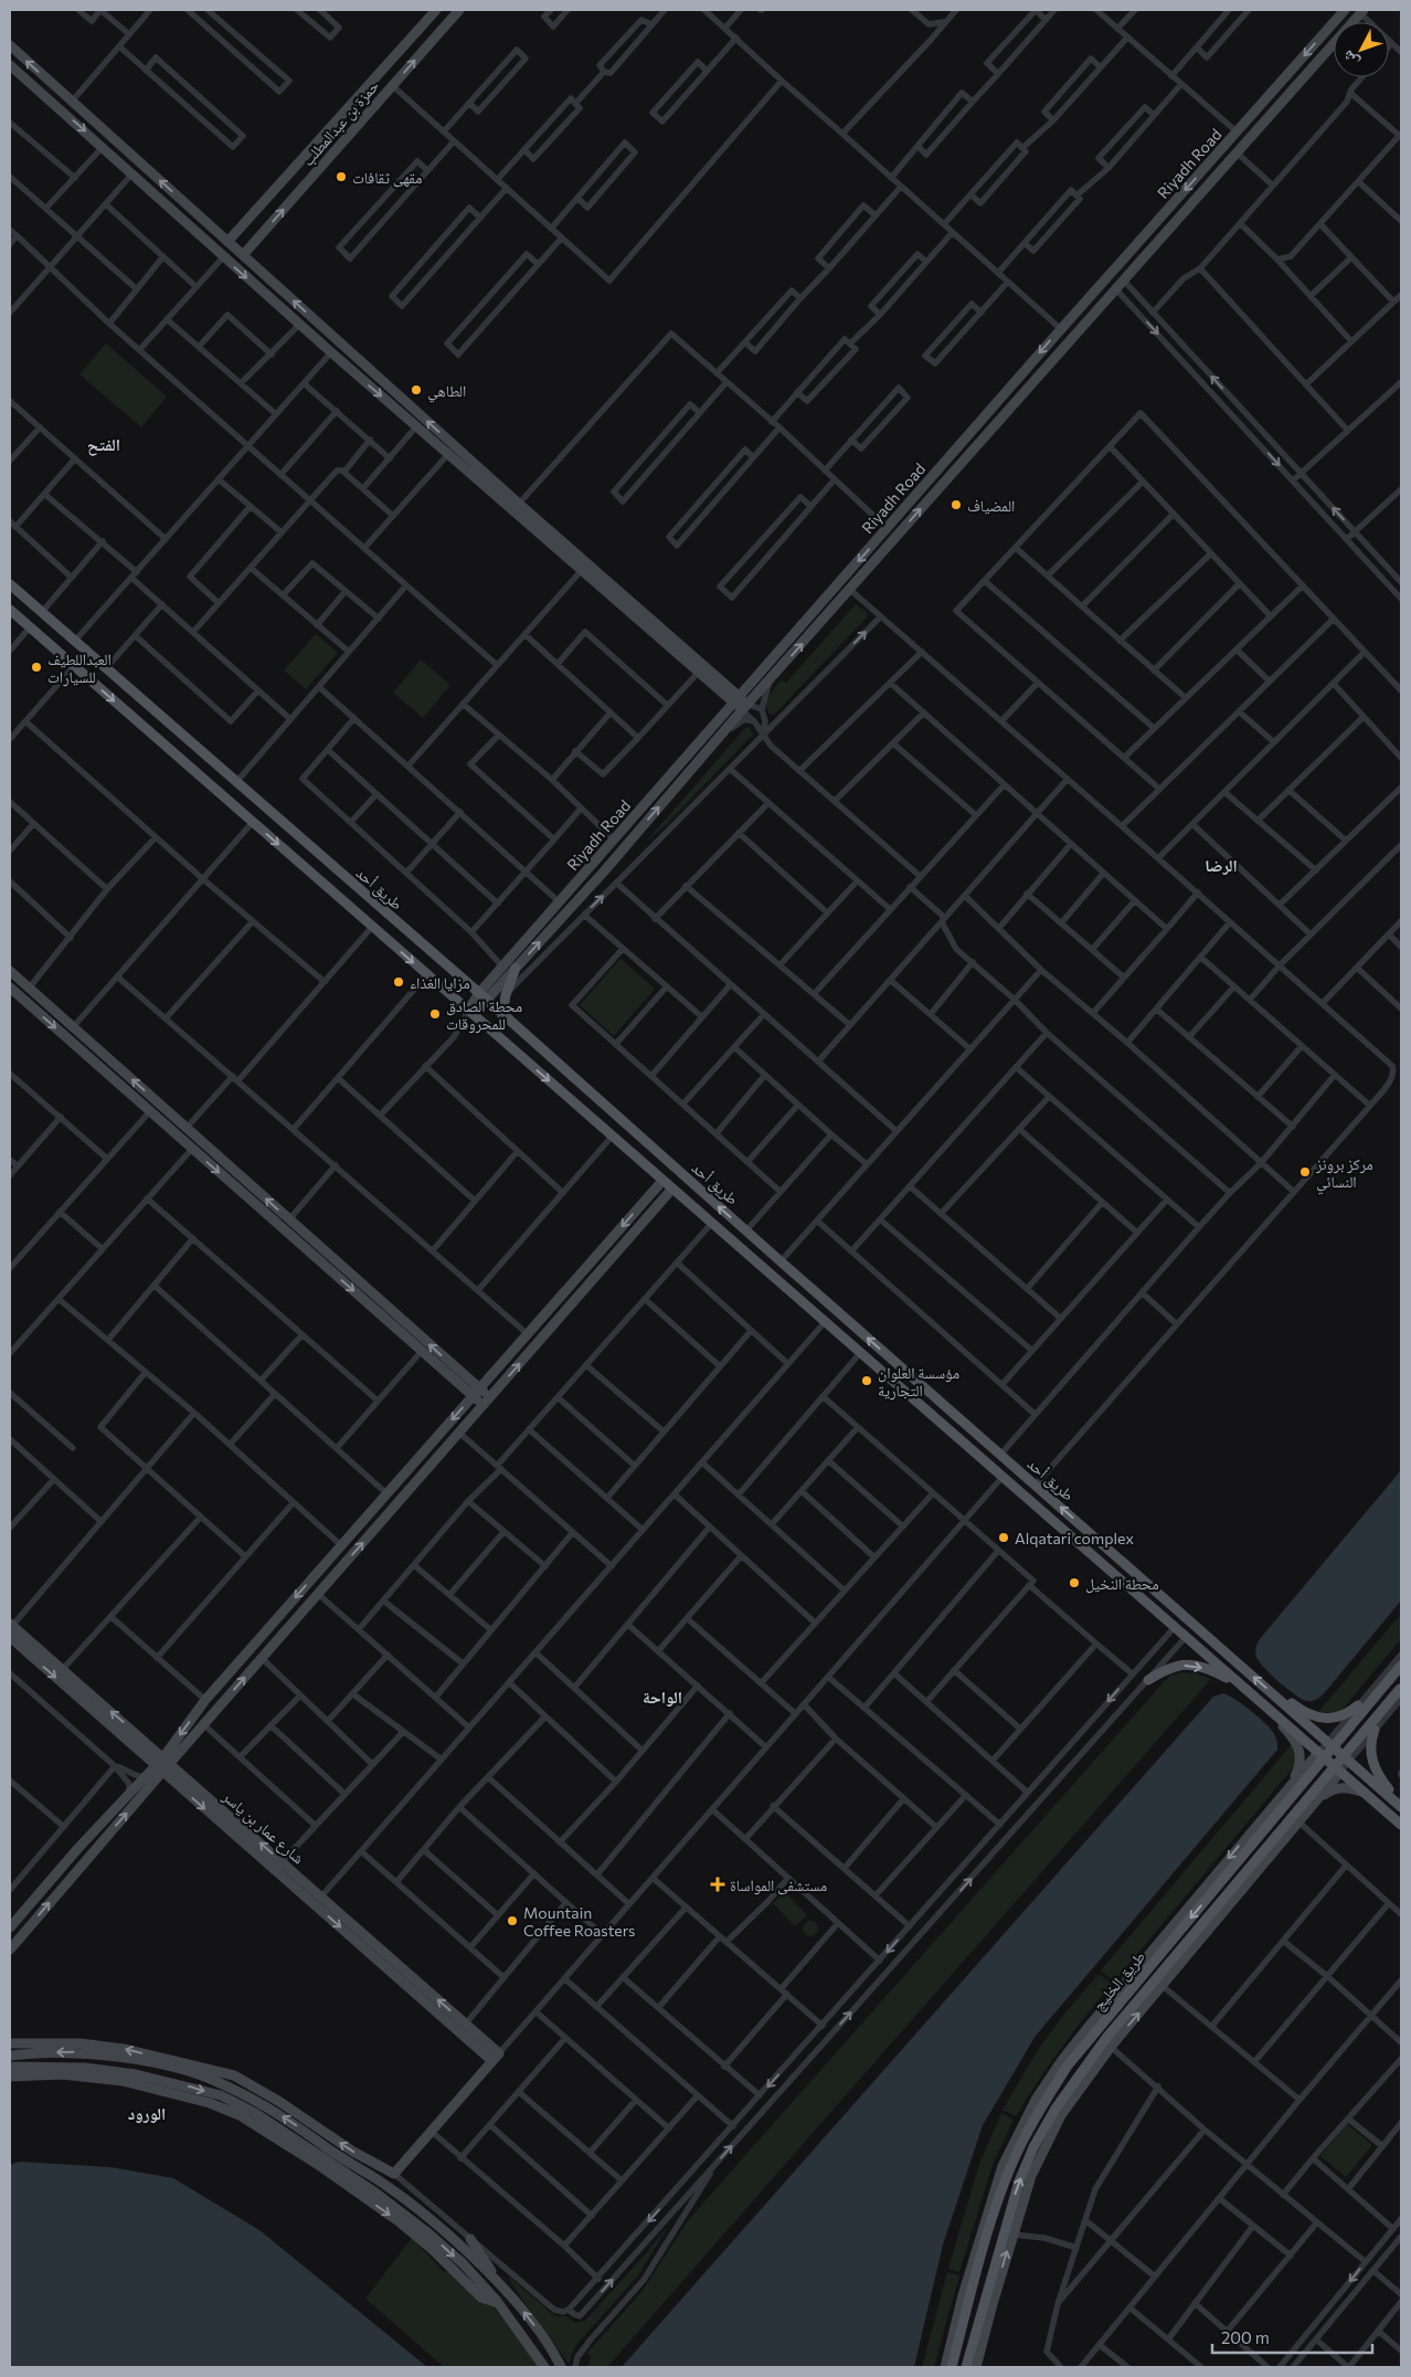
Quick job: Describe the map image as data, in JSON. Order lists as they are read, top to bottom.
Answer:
{
  "streets": {
    "main road": ["طريق أحد", "طريق الخليج"],
    "street": ["حمزة بن عبدالمطلب", "Riyadh Road", "شارع عمار بن ياسر"]
  },
  "crossings": [
    ["Riyadh Road", "طريق أحد"]
  ],
  "districts": [
    "الفتح",
    "الرضا",
    "الواحة",
    "الورود"
  ],
  "places": {
    "other": [
      "مقهى ثقافات",
      "الطاهي",
      "المضياف",
      "العبداللطيف للسيارات",
      "مزايا الغذاء",
      "محطة الصادق للمحروقات",
      "مركز برونز النسائي",
      "مؤسسة العلوان التجارية",
      "Alqatari complex",
      "محطة النخيل",
      "Mountain Coffee Roasters"
    ],
    "health": ["مستشفى المواساة"]
  },
  "scale_bar": "200 m",
  "north": "bottom left"
}
